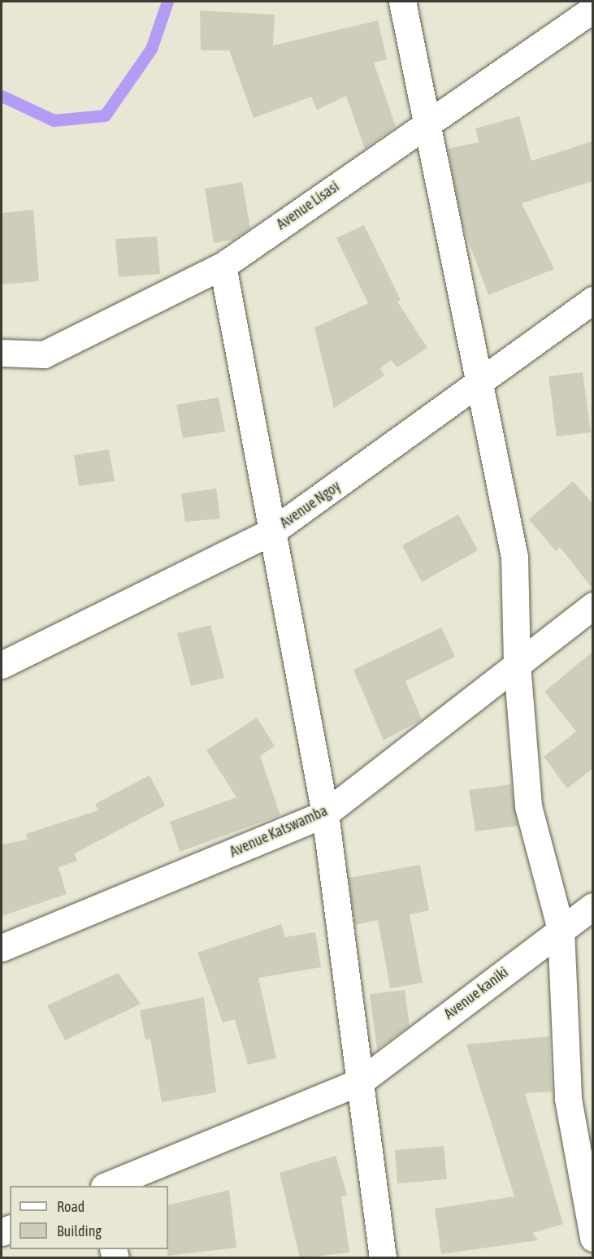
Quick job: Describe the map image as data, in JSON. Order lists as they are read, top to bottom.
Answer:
{
  "streets": {
    "street": [
      "Avenue Lisasi",
      "Avenue Ngoy",
      "Avenue Katswamba",
      "Avenue kaniki"
    ]
  },
  "legend": ["Road", "Building"]
}
